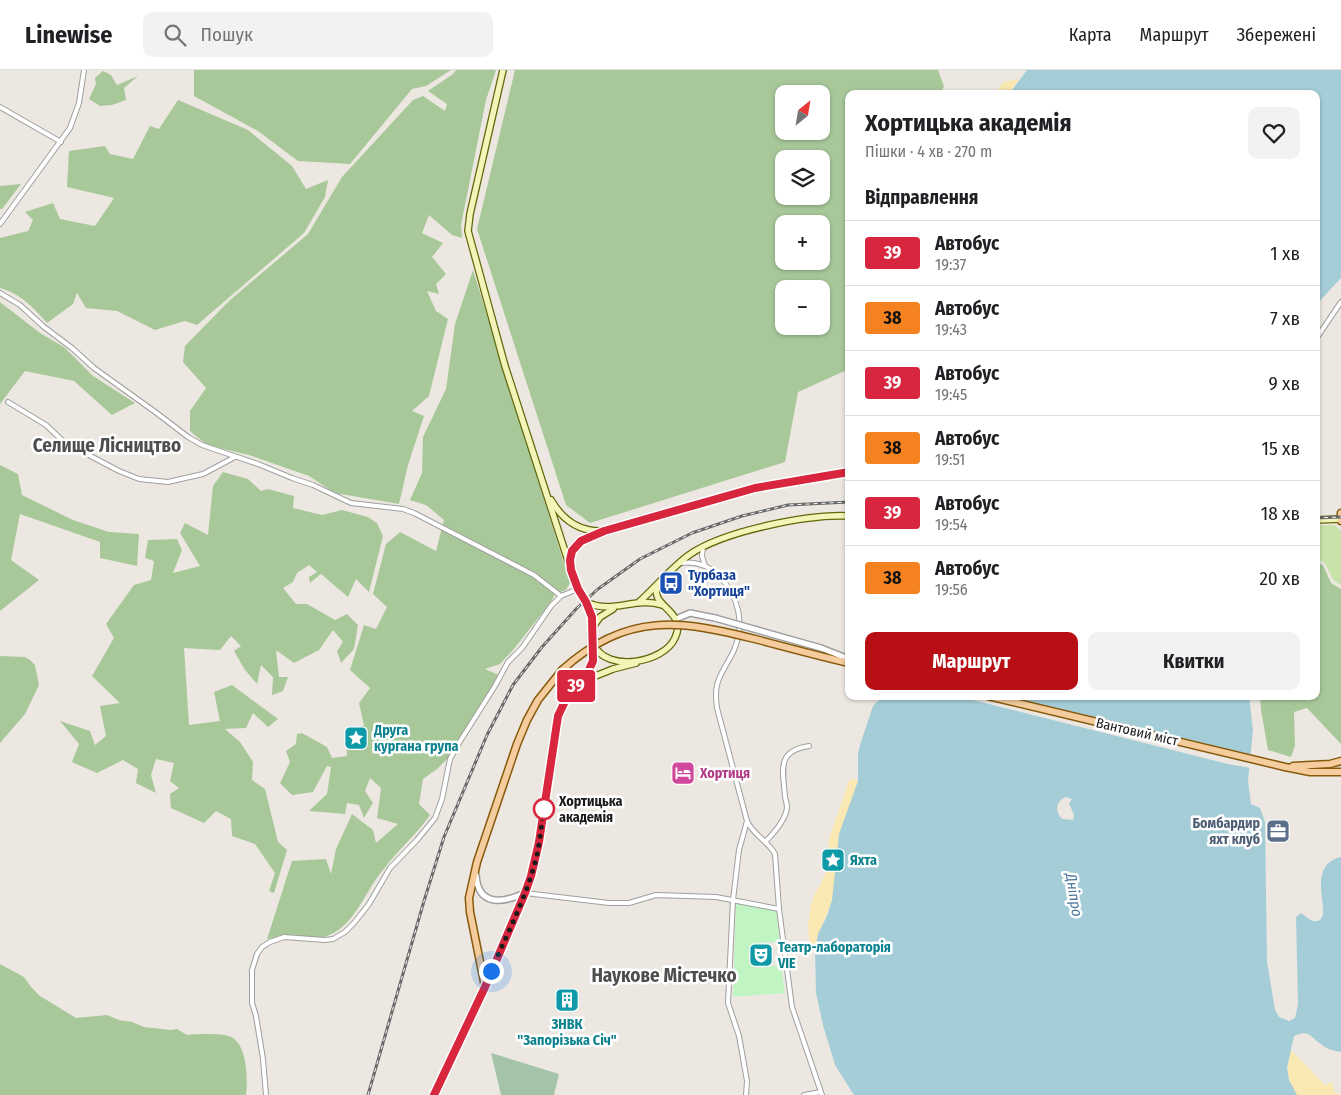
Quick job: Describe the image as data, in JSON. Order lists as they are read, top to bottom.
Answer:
{
  "streets": {
    "main road": ["Вантовий міст"]
  },
  "districts": ["Селище Лісництво", "Наукове Містечко"],
  "water": ["Дніпро"],
  "places": {
    "bus stop": ["Турбаза \"Хортиця\""],
    "place": ["Друга кургана група", "Яхта"],
    "hotel": ["Хортиця"],
    "other": ["Хортицька академія"],
    "office": ["Бомбардир яхт клуб"],
    "theatre": ["Театр-лабораторія VIE"],
    "building": ["ЗНВК \"Запорізька Січ\""]
  },
  "lines": ["bus line 39"],
  "north": "top right",
  "page": {
    "header": "Linewise",
    "search": "Пошук",
    "nav": ["Карта", "Маршрут", "Збережені"],
    "on_map": "39",
    "map_buttons": ["+", "−"],
    "heading": [
      ["Хортицька академія", "Пішки · 4 хв · 270 m"],
      "Відправлення"
    ],
    "list": [
      {
        "mark": "39",
        "name": "Автобус",
        "note": "19:37",
        "value": "1 хв"
      },
      {
        "mark": "38",
        "name": "Автобус",
        "note": "19:43",
        "value": "7 хв"
      },
      {
        "mark": "39",
        "name": "Автобус",
        "note": "19:45",
        "value": "9 хв"
      },
      {
        "mark": "38",
        "name": "Автобус",
        "note": "19:51",
        "value": "15 хв"
      },
      {
        "mark": "39",
        "name": "Автобус",
        "note": "19:54",
        "value": "18 хв"
      },
      {
        "mark": "38",
        "name": "Автобус",
        "note": "19:56",
        "value": "20 хв"
      }
    ],
    "buttons": ["Маршрут", "Квитки"]
  }
}
